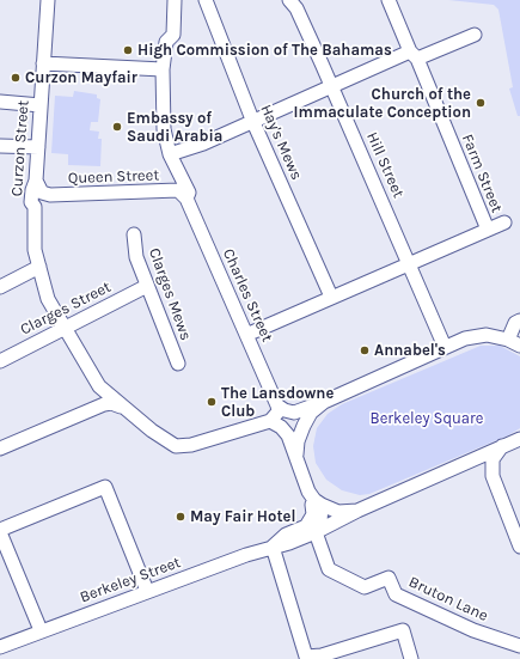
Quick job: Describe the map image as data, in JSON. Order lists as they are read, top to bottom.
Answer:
{
  "streets": {
    "street": [
      "Hay's Mews",
      "Curzon Street",
      "Hill Street",
      "Farm Street",
      "Queen Street",
      "Clarges Mews",
      "Charles Street",
      "Clarges Street",
      "Berkeley Street",
      "Bruton Lane"
    ]
  },
  "crossings": [
    ["Curzon Street", "Queen Street"],
    ["Curzon Street", "Clarges Street"],
    ["Hill Street", "Farm Street"],
    ["Queen Street", "Charles Street"],
    ["Clarges Mews", "Clarges Street"],
    ["Berkeley Street", "Bruton Lane"]
  ],
  "parks": ["Berkeley Square"],
  "places": [
    "High Commission of The Bahamas",
    "Curzon Mayfair",
    "Church of the Immaculate Conception",
    "Embassy of Saudi Arabia",
    "Annabel's",
    "The Lansdowne Club",
    "May Fair Hotel"
  ]
}
